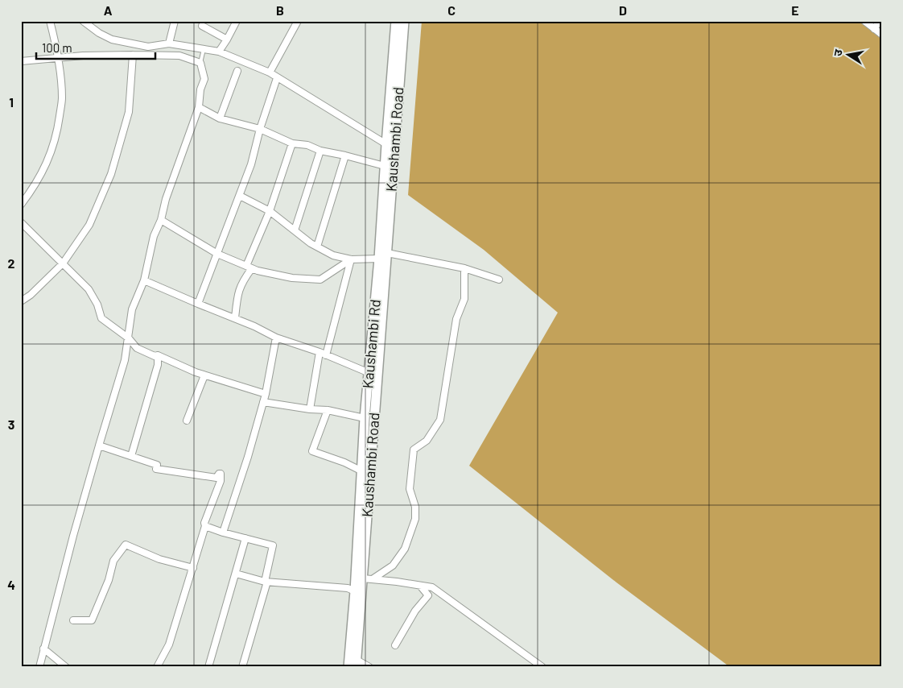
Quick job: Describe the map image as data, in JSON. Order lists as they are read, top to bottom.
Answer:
{
  "streets": {
    "main road": ["Kaushambi Road", "Kaushambi Rd"]
  },
  "scale_bar": "100 m",
  "north": "left",
  "grid": {
    "columns": [
      "A",
      "B",
      "C",
      "D",
      "E"
    ],
    "rows": [
      "1",
      "2",
      "3",
      "4"
    ]
  }
}
